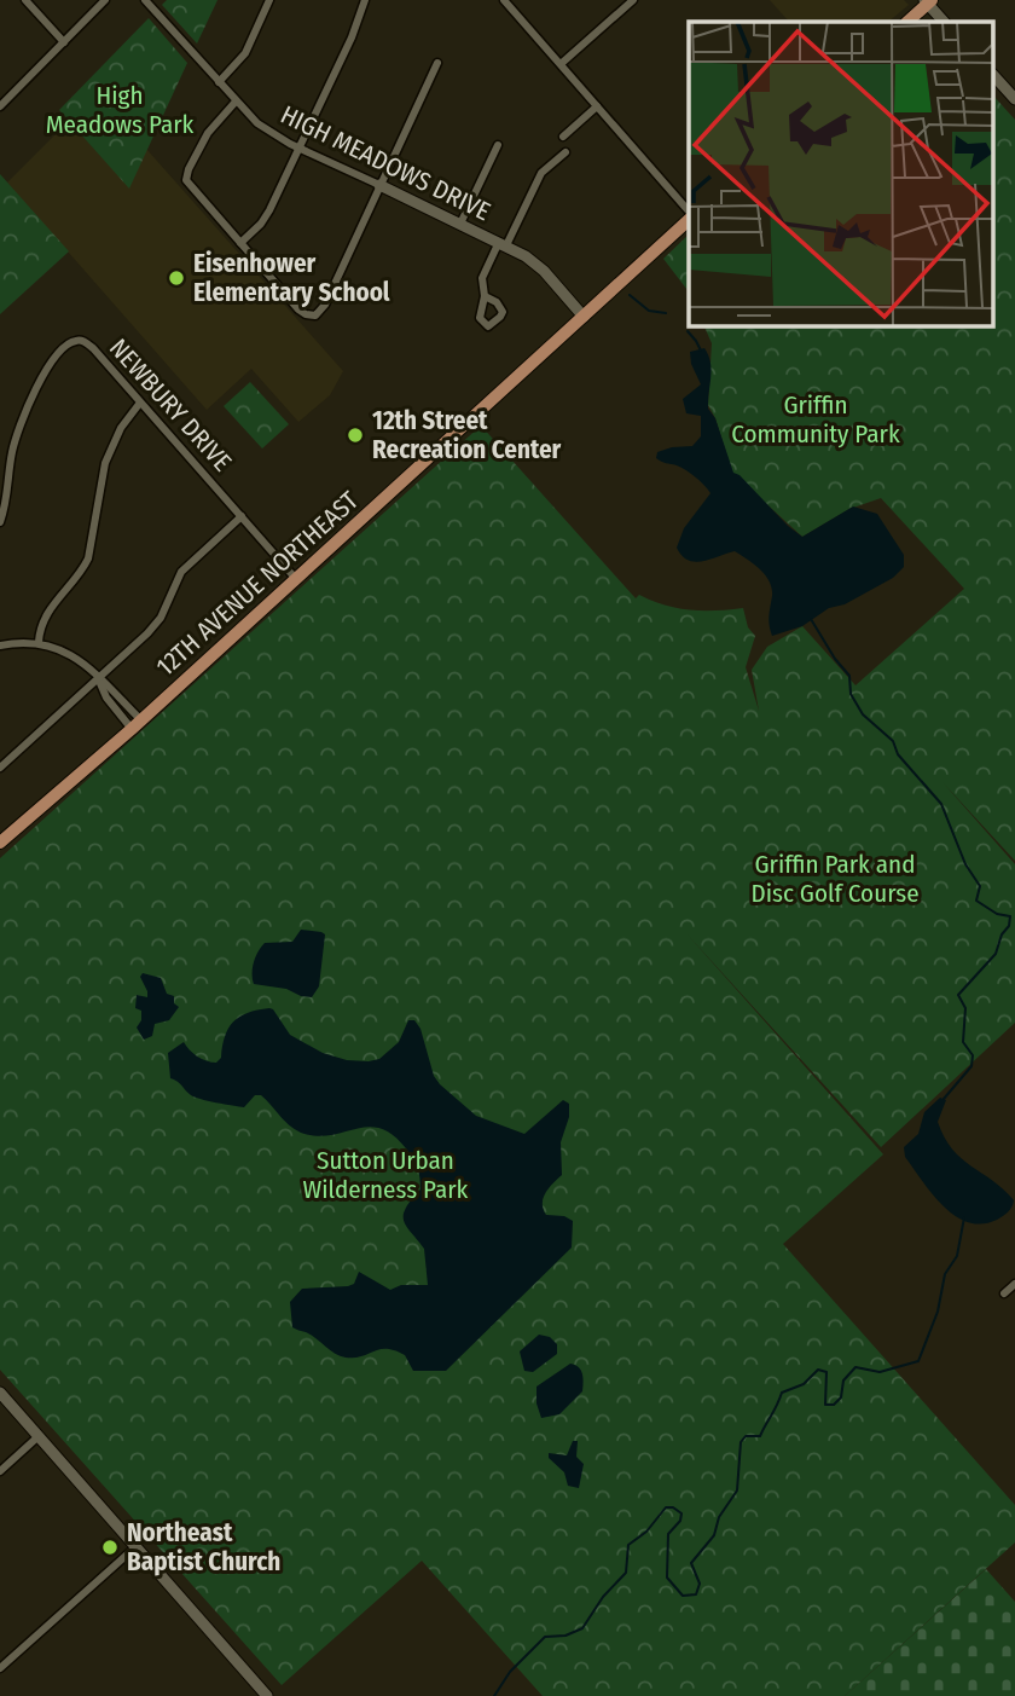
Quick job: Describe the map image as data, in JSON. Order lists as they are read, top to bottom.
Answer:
{
  "streets": {
    "main road": ["HIGH MEADOWS DRIVE", "12TH AVENUE NORTHEAST"],
    "street": ["NEWBURY DRIVE"]
  },
  "crossings": [
    ["HIGH MEADOWS DRIVE", "12TH AVENUE NORTHEAST"],
    ["NEWBURY DRIVE", "12TH AVENUE NORTHEAST"]
  ],
  "parks": [
    "High Meadows Park",
    "Griffin Community Park",
    "Griffin Park and Disc Golf Course",
    "Sutton Urban Wilderness Park"
  ],
  "places": ["Eisenhower Elementary School", "12th Street Recreation Center", "Northeast Baptist Church"]
}
